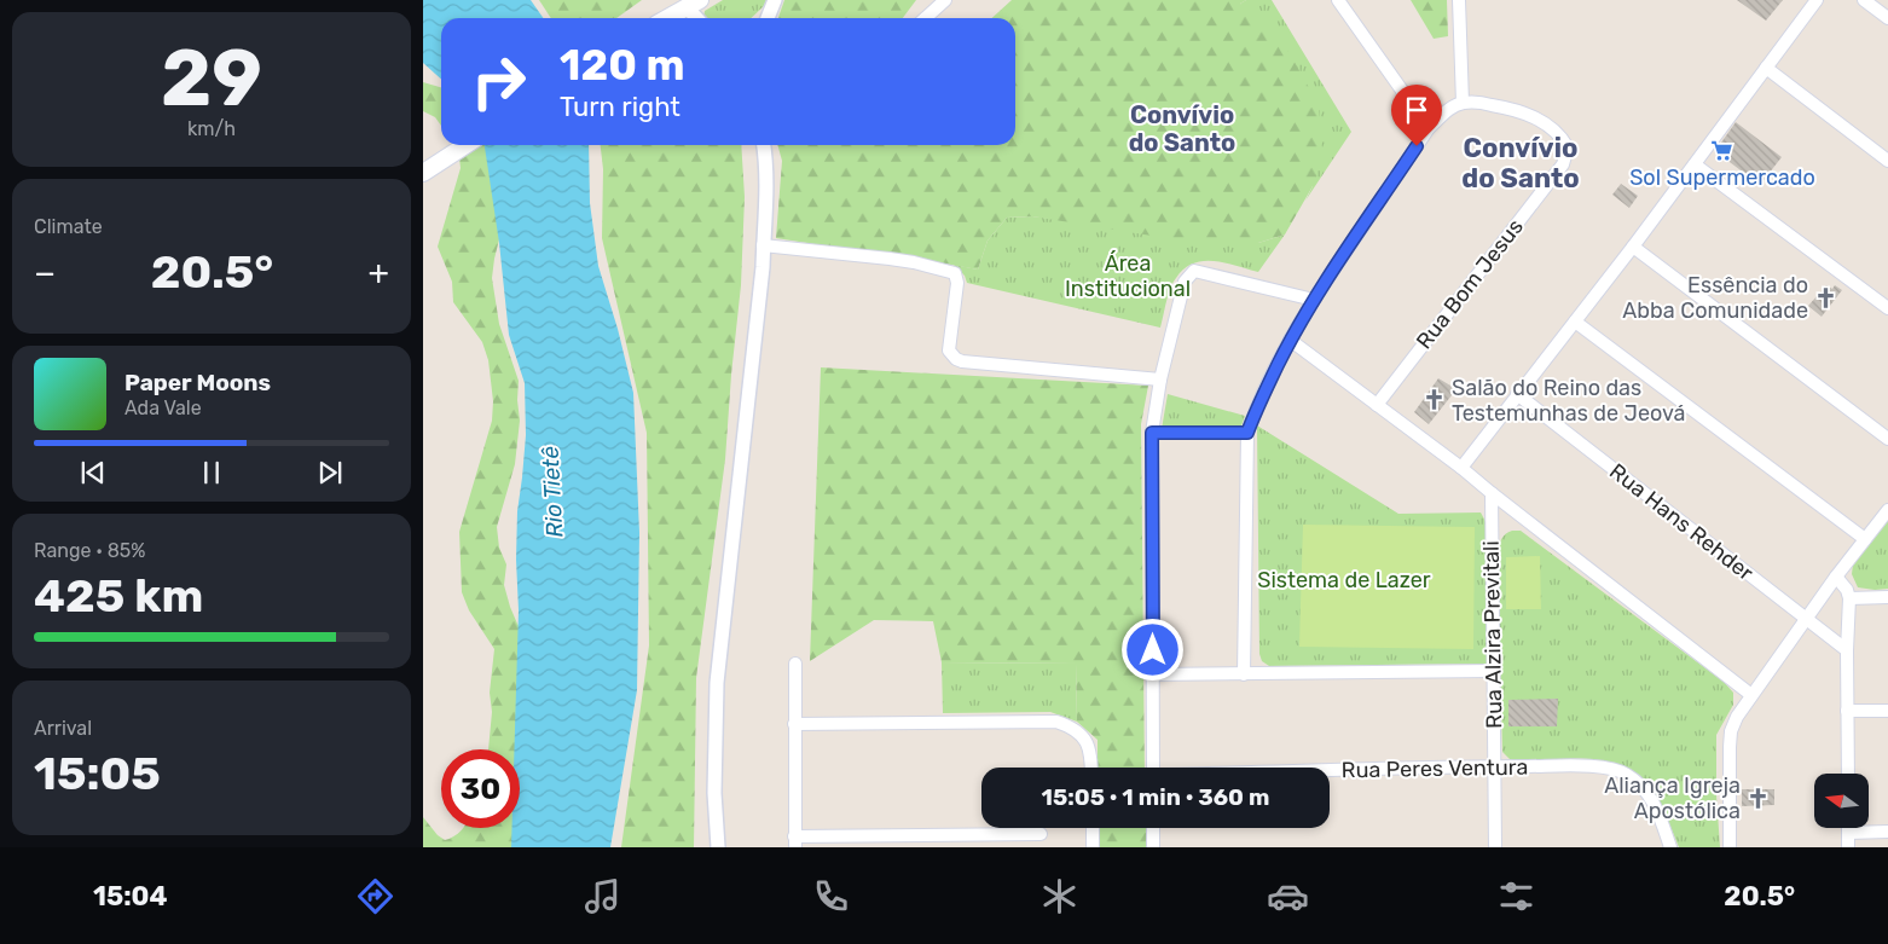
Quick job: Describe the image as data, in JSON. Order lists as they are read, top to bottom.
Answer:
{
  "streets": {
    "street": [
      "Rua Bom Jesus",
      "Rua Hans Rehder",
      "Rua Alzira Previtali",
      "Rua Peres Ventura"
    ]
  },
  "crossings": [
    ["Rua Alzira Previtali", "Rua Peres Ventura"]
  ],
  "districts": ["Convívio do Santo", "Convívio do Santo"],
  "water": ["Rio Tietê"],
  "parks": ["Área Institucional", "Sistema de Lazer"],
  "places": {
    "supermarket": ["Sol Supermercado"],
    "church": ["Essência do Abba Comunidade", "Salão do Reino das Testemunhas de Jeová", "Aliança Igreja Apostólica"]
  },
  "north": "left",
  "page": {
    "tile": [
      ["29", "km/h"],
      "Climate",
      ["Range · 85%", "425 km"],
      ["Arrival", "15:05"]
    ],
    "turn": ["120 m", "Turn right"],
    "heat": ["−", "20.5°", "+"],
    "song": ["Paper Moons", "Ada Vale"],
    "limit": "30",
    "trip": "15:05 · 1 min · 360 m",
    "tabs": ["15:04", "20.5°"]
  }
}
